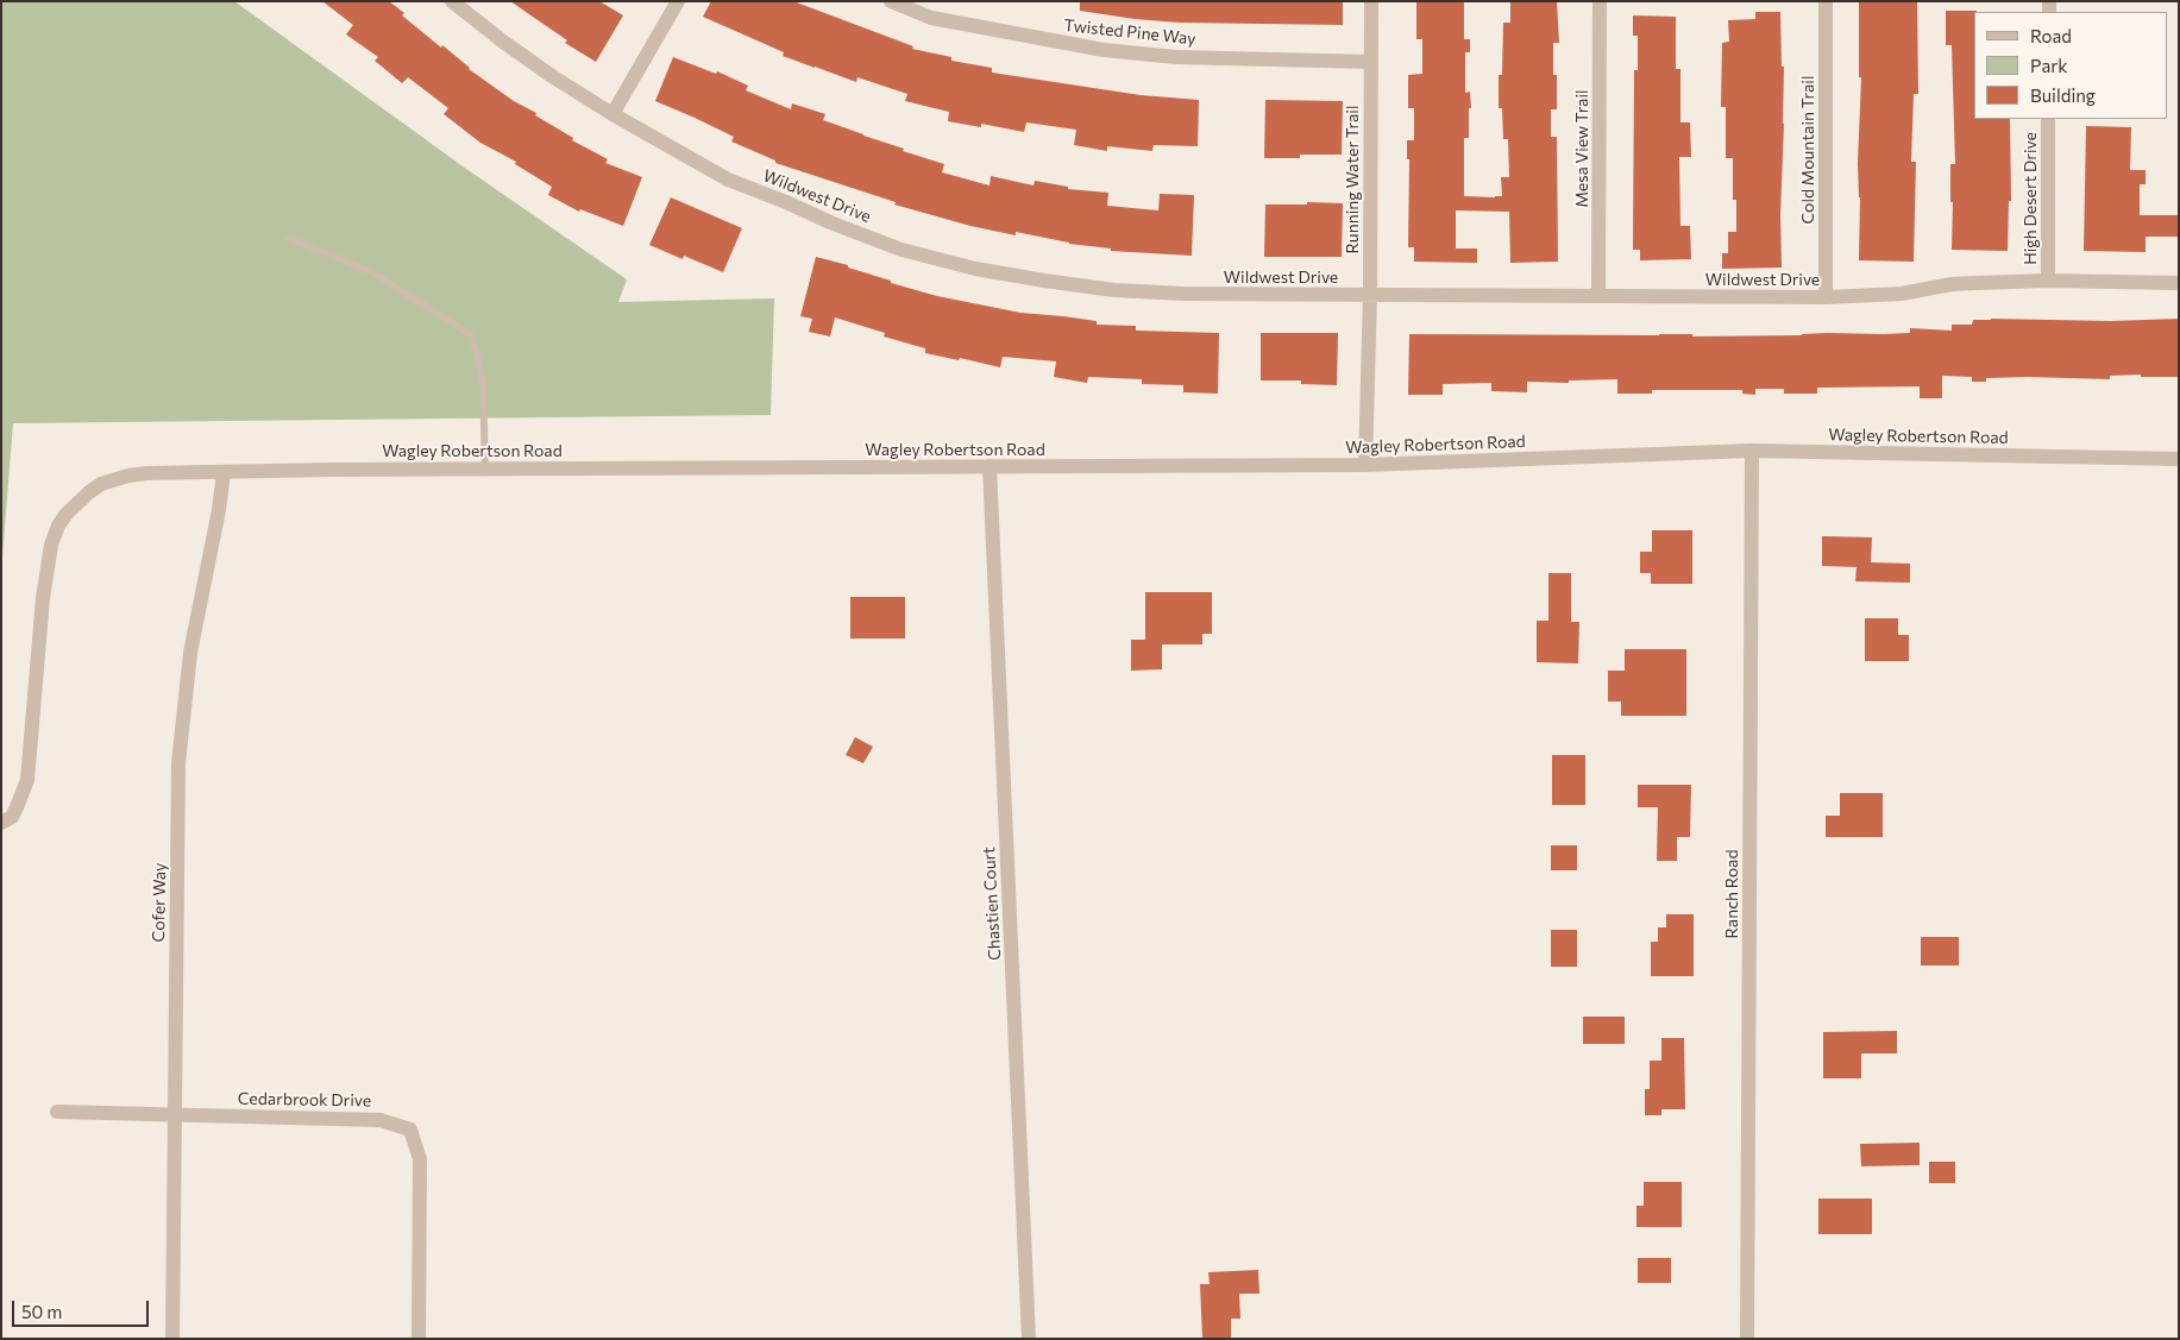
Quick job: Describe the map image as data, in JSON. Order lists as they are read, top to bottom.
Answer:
{
  "streets": {
    "street": [
      "Twisted Pine Way",
      "Mesa View Trail",
      "Cold Mountain Trail",
      "Running Water Trail",
      "Wildwest Drive",
      "High Desert Drive",
      "Wagley Robertson Road",
      "Ranch Road",
      "Cofer Way",
      "Chastien Court",
      "Cedarbrook Drive"
    ]
  },
  "crossings": [
    ["Twisted Pine Way", "Running Water Trail"],
    ["Mesa View Trail", "Wildwest Drive"],
    ["Cold Mountain Trail", "Wildwest Drive"],
    ["Running Water Trail", "Wildwest Drive"],
    ["Running Water Trail", "Wagley Robertson Road"],
    ["Wildwest Drive", "High Desert Drive"],
    ["Wagley Robertson Road", "Ranch Road"],
    ["Wagley Robertson Road", "Cofer Way"],
    ["Wagley Robertson Road", "Chastien Court"],
    ["Cofer Way", "Cedarbrook Drive"]
  ],
  "legend": ["Road", "Park", "Building"],
  "scale_bar": "50 m"
}
